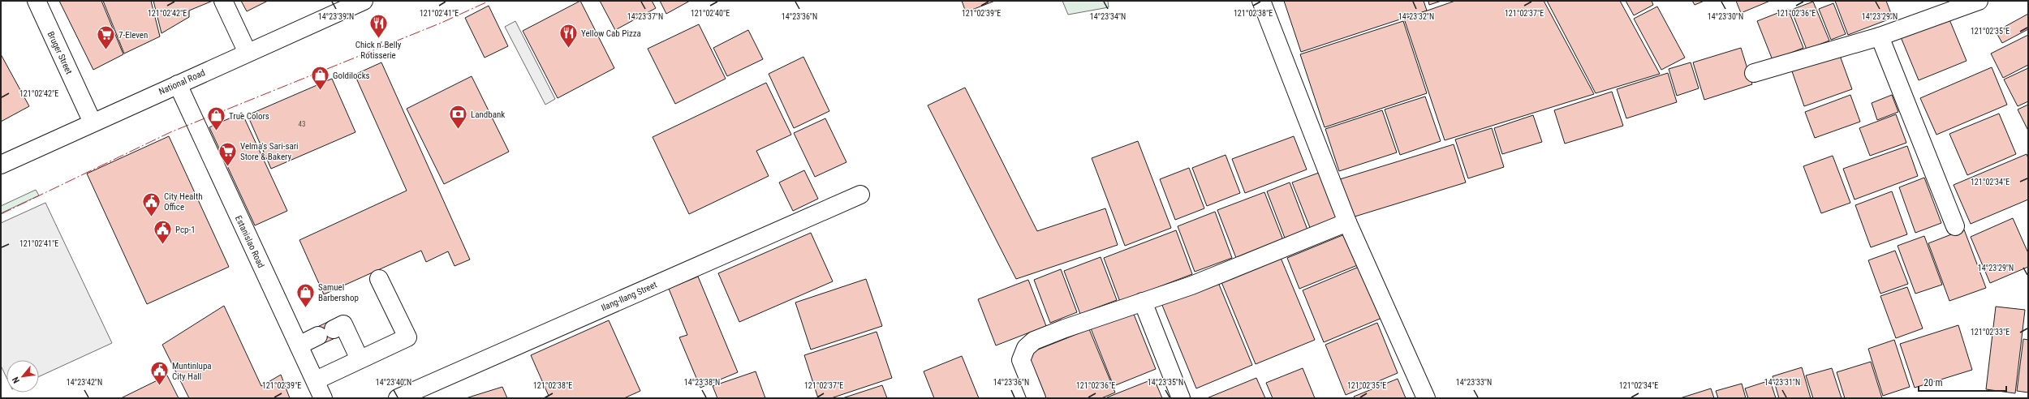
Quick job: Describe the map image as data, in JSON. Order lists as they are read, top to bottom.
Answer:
{
  "streets": {
    "main road": [
      "Bruger Street",
      "National Road",
      "Estanislao Road",
      "Ilang-Ilang Street"
    ]
  },
  "crossings": [
    ["Bruger Street", "National Road"],
    ["National Road", "Estanislao Road"]
  ],
  "places": {
    "restaurant": ["Chick n' Belly Rotisserie", "Yellow Cab Pizza"],
    "supermarket": ["7-Eleven", "Velma's Sari-sari Store & Bakery"],
    "shop": ["Goldilocks", "True Colors", "Samuel Barbershop"],
    "bank": ["Landbank"],
    "public building": ["City Health Office", "Pcp-1", "Muntinlupa City Hall"]
  },
  "house_numbers": ["43"],
  "scale_bar": "20 m",
  "north": "bottom left",
  "coordinates": [
    "121°02'42\"E",
    "121°02'40\"E",
    "121°02'39\"E",
    "121°02'38\"E",
    "121°02'37\"E",
    "121°02'36\"E",
    "121°02'41\"E",
    "14°23'39\"N",
    "14°23'37\"N",
    "14°23'36\"N",
    "14°23'34\"N",
    "14°23'32\"N",
    "14°23'30\"N",
    "14°23'29\"N",
    "121°02'35\"E",
    "121°02'34\"E",
    "121°02'33\"E",
    "14°23'42\"N",
    "14°23'40\"N",
    "14°23'38\"N",
    "14°23'35\"N",
    "14°23'33\"N",
    "14°23'31\"N"
  ]
}
